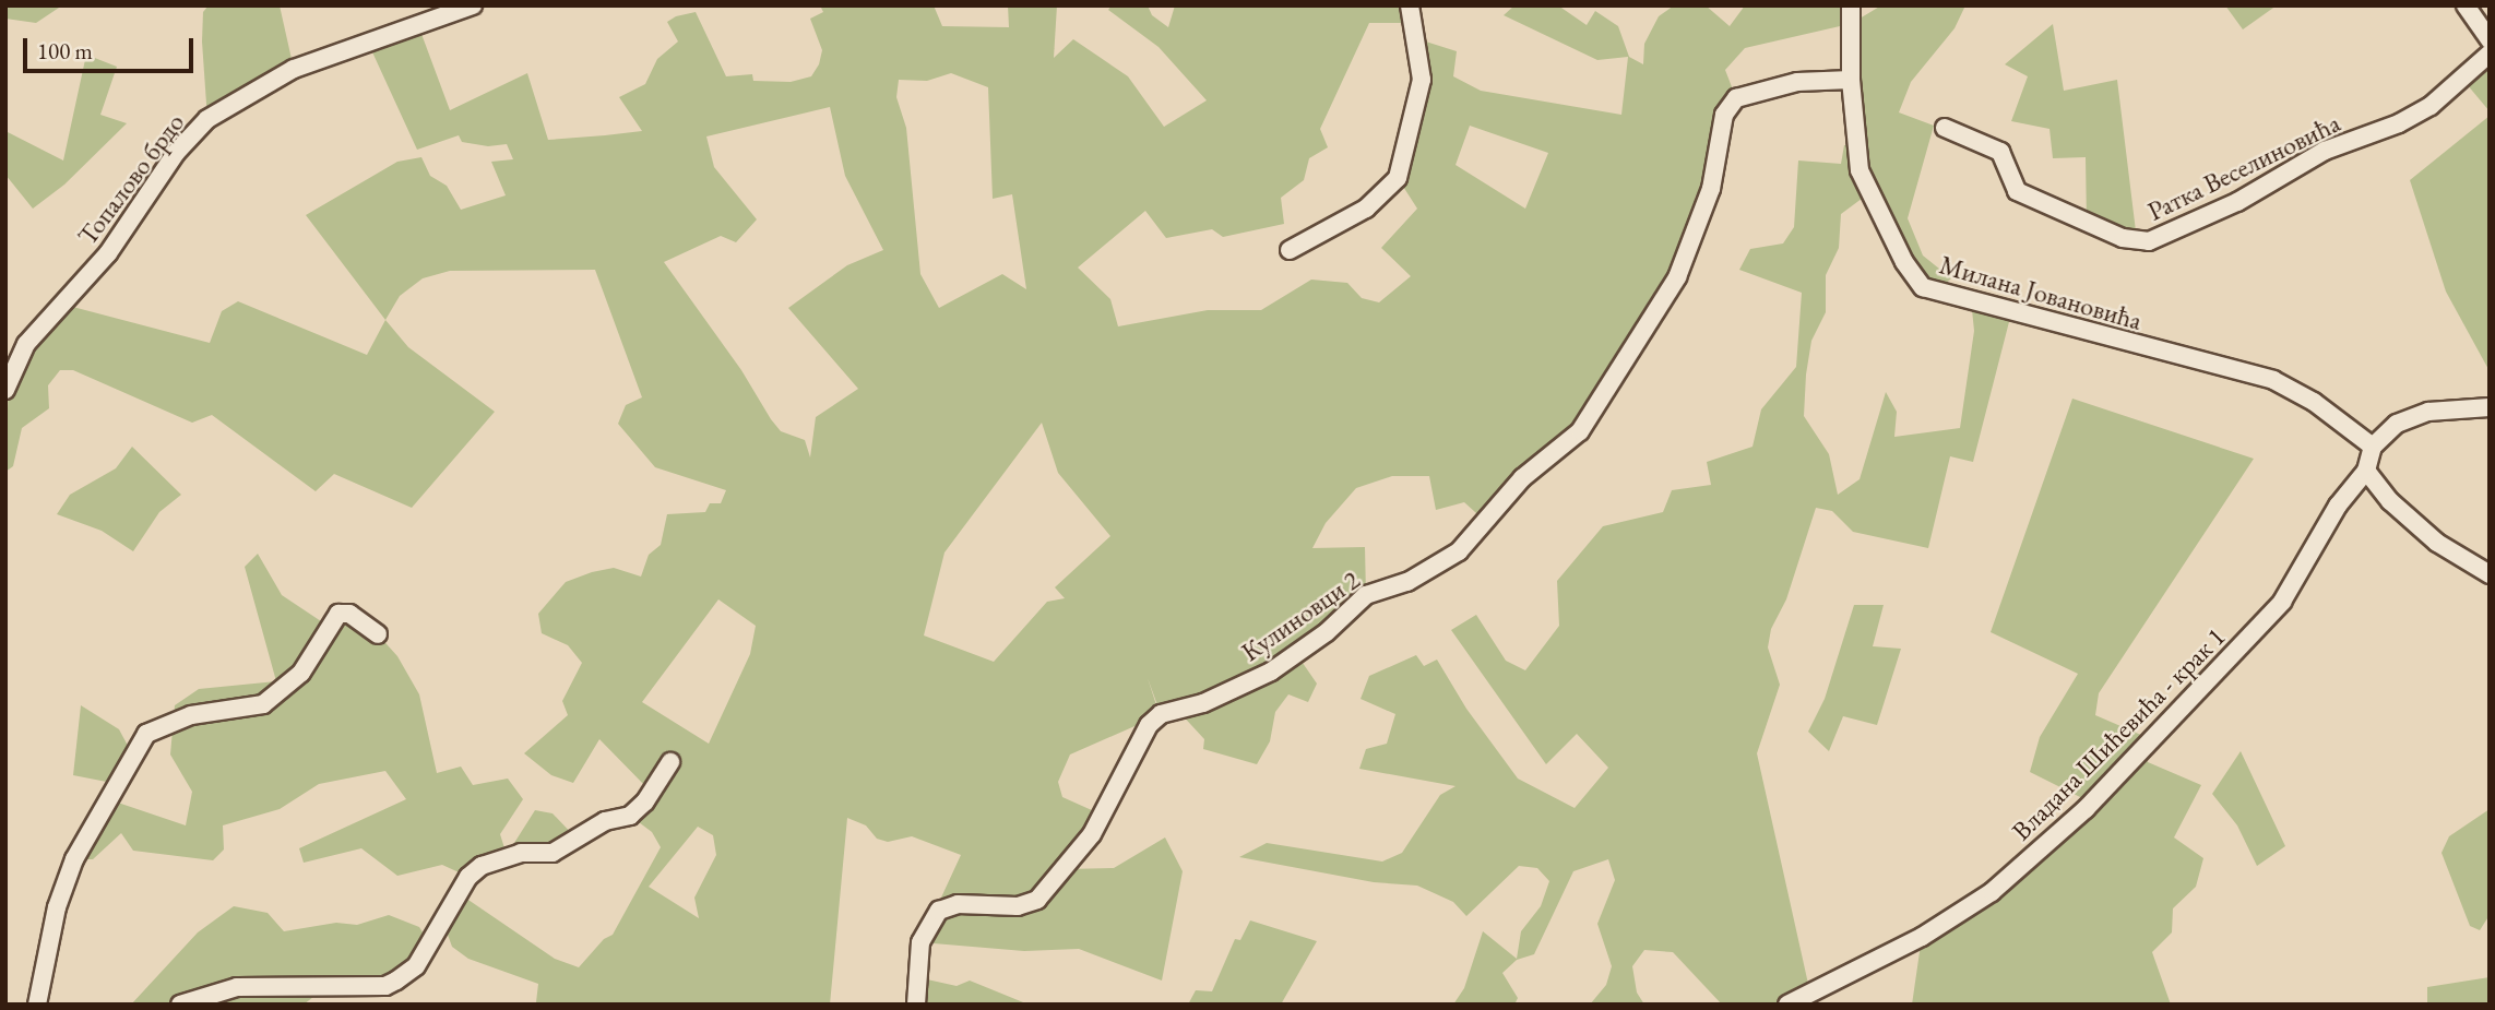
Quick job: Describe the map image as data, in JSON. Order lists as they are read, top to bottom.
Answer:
{
  "streets": {
    "street": [
      "Ратка Веселиновића",
      "Топалово брдо",
      "Милана Јовановића",
      "Кулиновци 2",
      "Владана Шићевића - крак 1"
    ]
  },
  "crossings": [
    ["Милана Јовановића", "Кулиновци 2"],
    ["Милана Јовановића", "Владана Шићевића - крак 1"]
  ],
  "scale_bar": "100 m"
}
